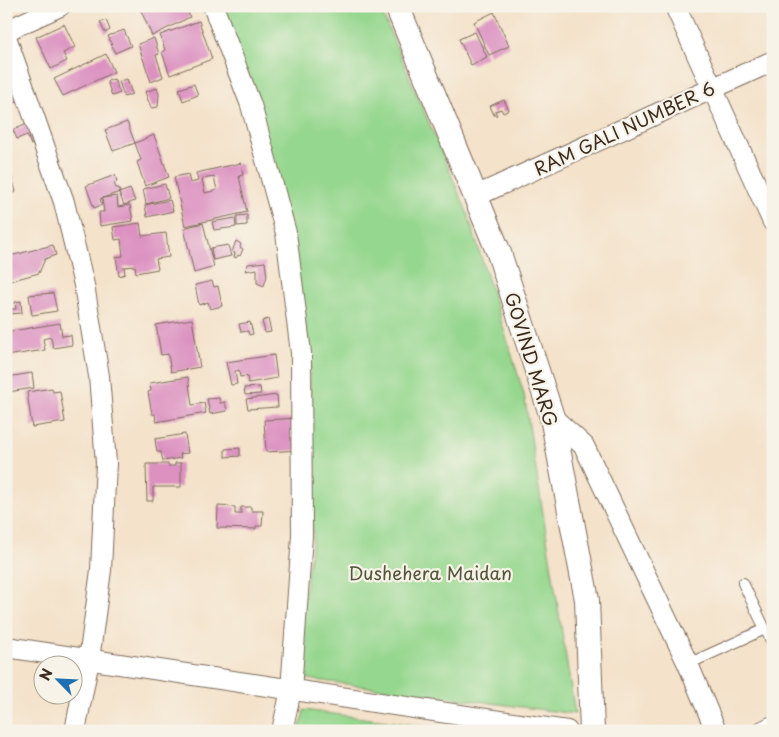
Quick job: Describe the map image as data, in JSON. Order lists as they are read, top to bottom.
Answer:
{
  "streets": {
    "street": ["RAM GALI NUMBER 6", "GOVIND MARG"]
  },
  "crossings": [
    ["RAM GALI NUMBER 6", "GOVIND MARG"]
  ],
  "parks": ["Dushehera Maidan"],
  "north": "top left"
}
